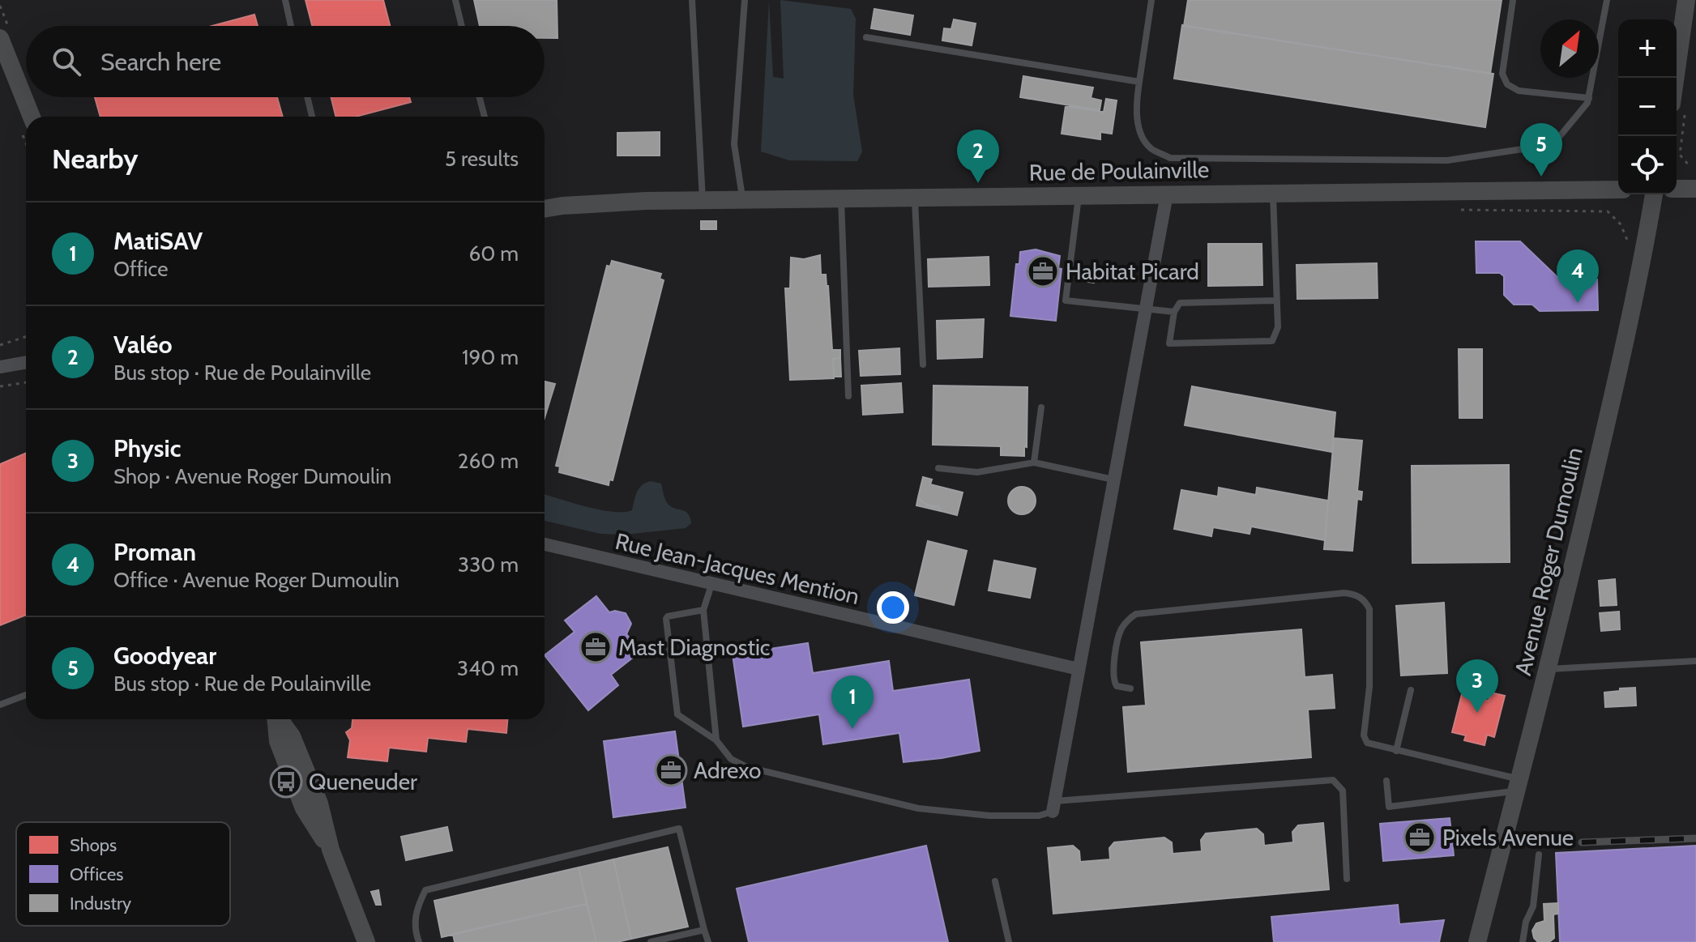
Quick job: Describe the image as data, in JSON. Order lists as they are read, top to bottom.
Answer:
{
  "streets": {
    "main road": ["Rue de Poulainville", "Avenue Roger Dumoulin"],
    "street": ["Rue Jean-Jacques Mention"]
  },
  "places": {
    "office": [
      "Habitat Picard",
      "Mast Diagnostic",
      "Adrexo",
      "Pixels Avenue"
    ],
    "bus stop": ["Queneuder"]
  },
  "legend": ["Shops", "Offices", "Industry"],
  "north": "top right",
  "page": {
    "map_buttons": ["+", "−"],
    "search": "Search here",
    "heading": ["Nearby", "5 results"],
    "pins": [
      "5",
      "2",
      "4",
      "3",
      "1"
    ],
    "list": [
      {
        "mark": "1",
        "name": "MatiSAV",
        "note": "Office",
        "value": "60 m"
      },
      {
        "mark": "2",
        "name": "Valéo",
        "note": "Bus stop · Rue de Poulainville",
        "value": "190 m"
      },
      {
        "mark": "3",
        "name": "Physic",
        "note": "Shop · Avenue Roger Dumoulin",
        "value": "260 m"
      },
      {
        "mark": "4",
        "name": "Proman",
        "note": "Office · Avenue Roger Dumoulin",
        "value": "330 m"
      },
      {
        "mark": "5",
        "name": "Goodyear",
        "note": "Bus stop · Rue de Poulainville",
        "value": "340 m"
      }
    ]
  }
}
